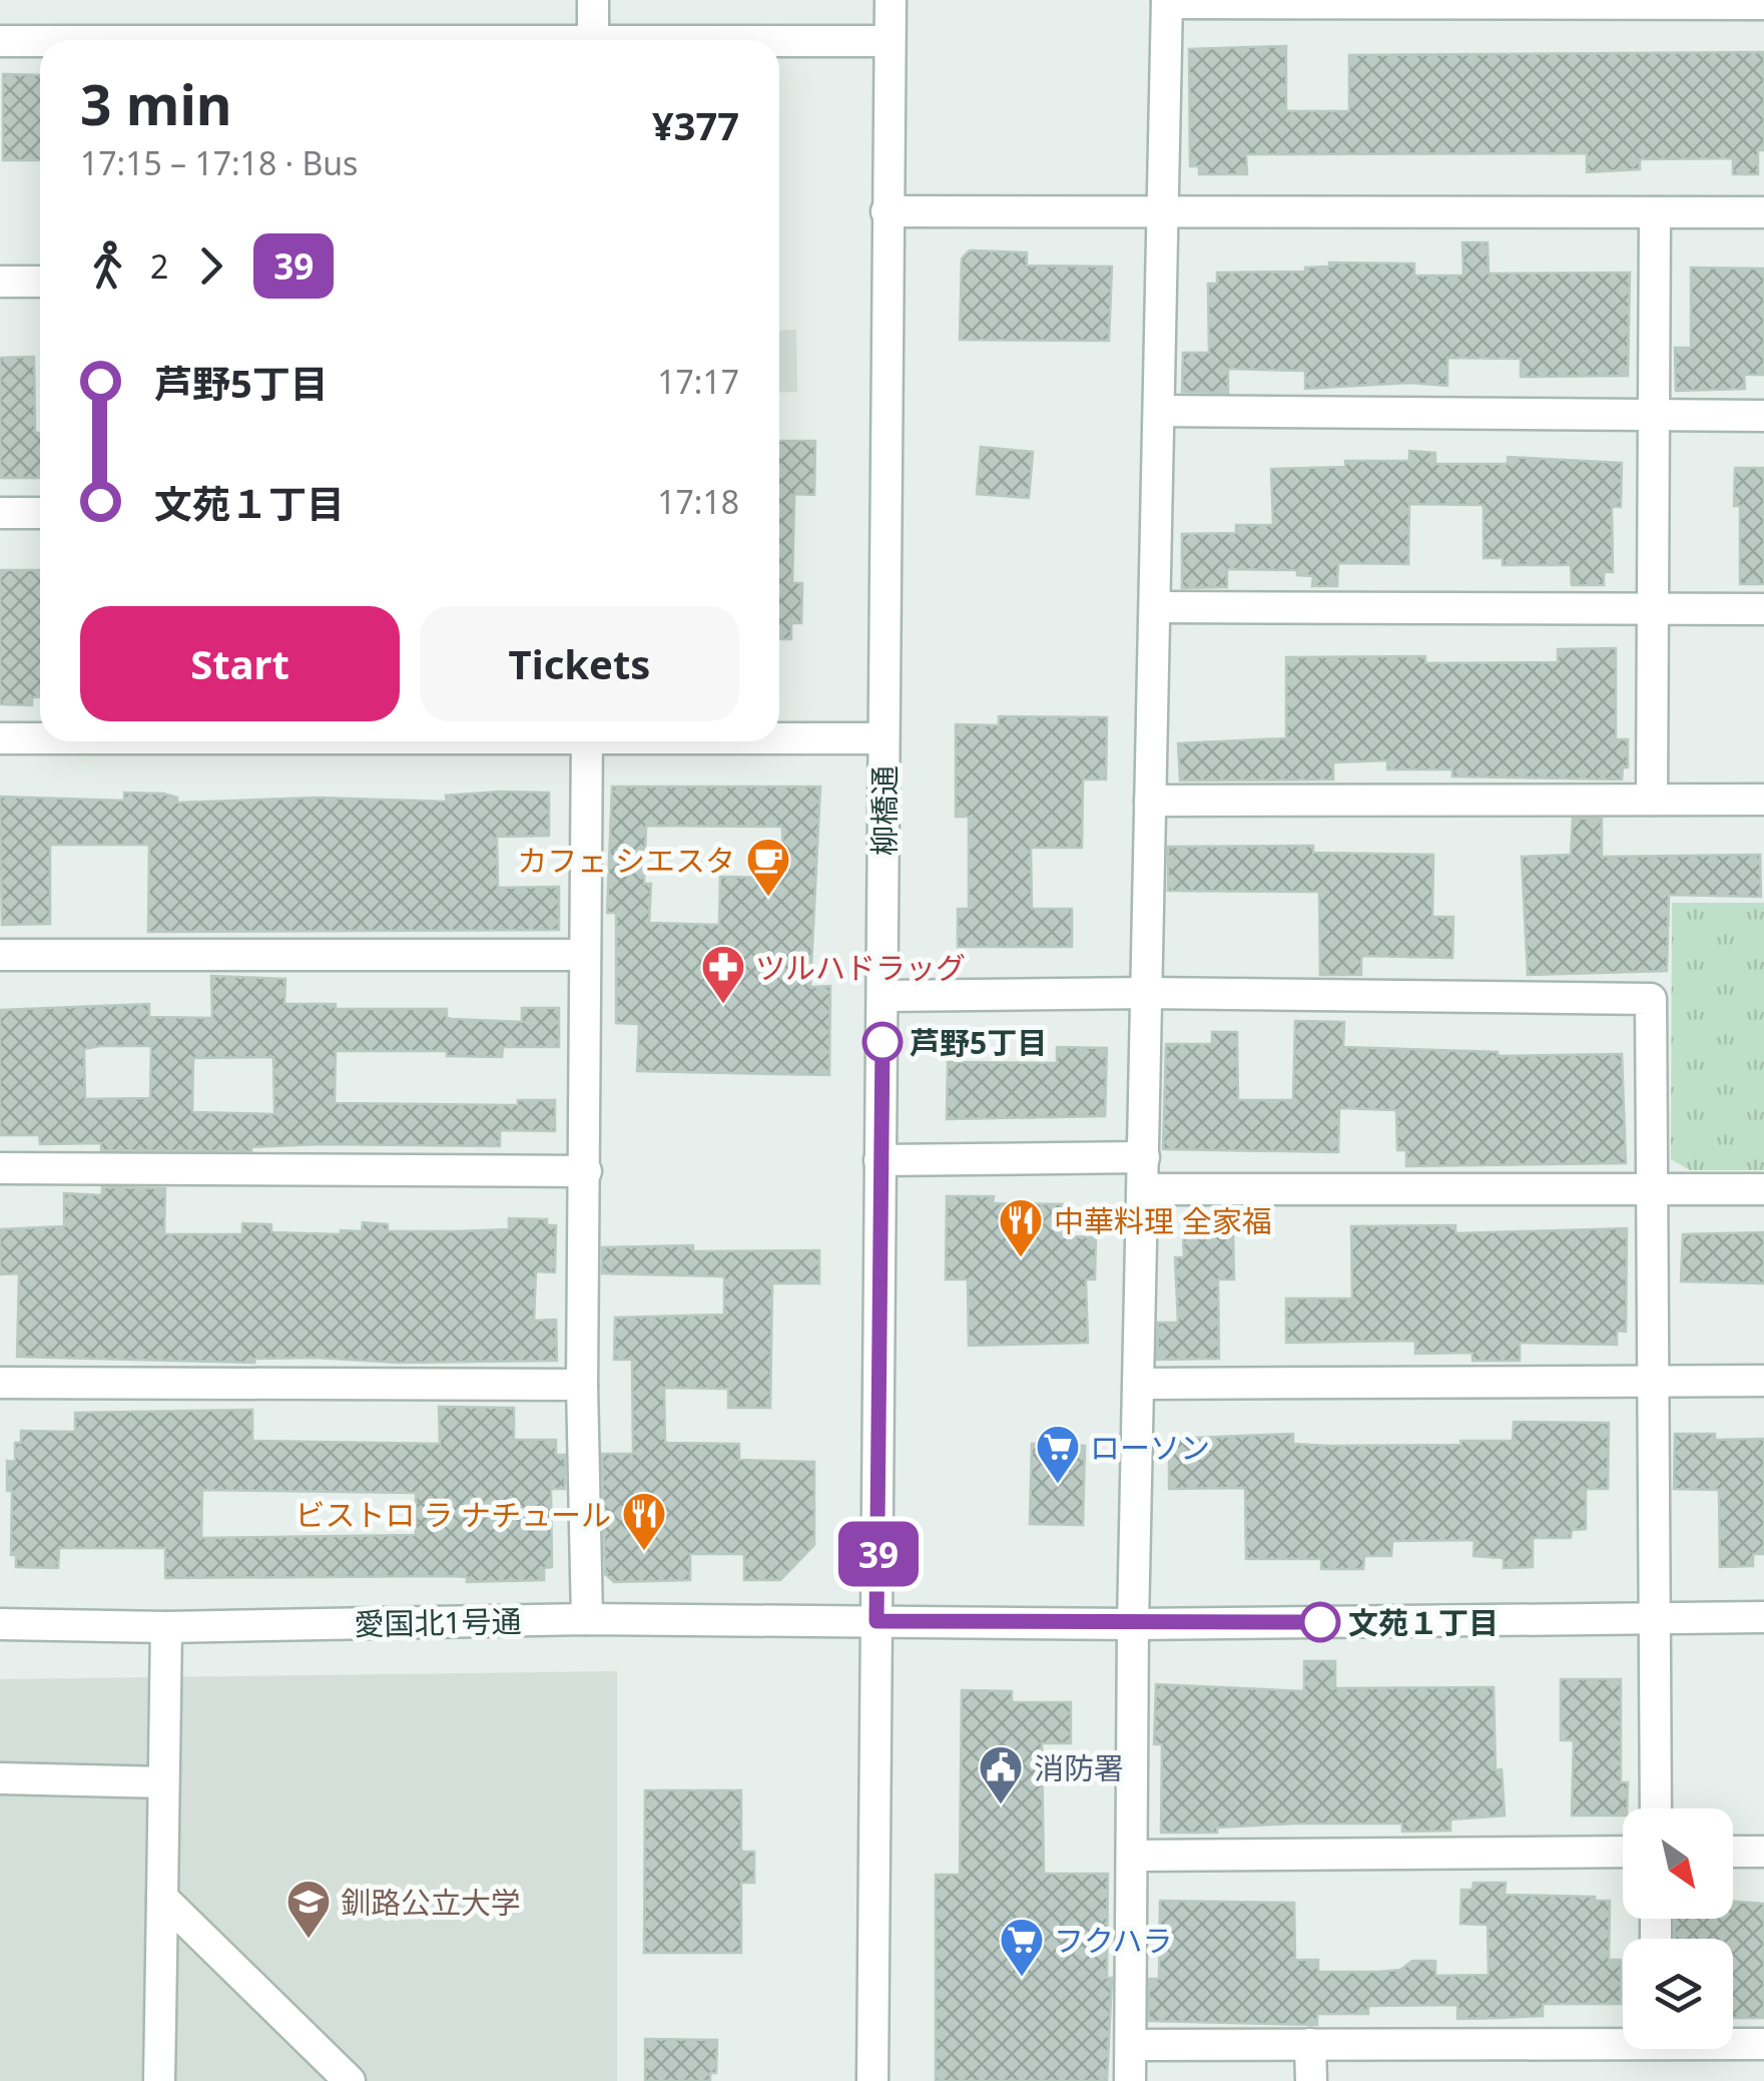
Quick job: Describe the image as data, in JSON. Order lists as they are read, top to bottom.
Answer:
{
  "streets": {
    "street": ["柳橋通", "愛国北1号通"]
  },
  "crossings": [
    ["柳橋通", "愛国北1号通"]
  ],
  "places": {
    "cafe": ["カフェ シエスタ"],
    "pharmacy": ["ツルハドラッグ"],
    "other": ["芦野5丁目", "文苑１丁目"],
    "restaurant": ["中華料理 全家福", "ビストロ ラ ナチュール"],
    "supermarket": ["ローソン", "フクハラ"],
    "public building": ["消防署"],
    "school or university": ["釧路公立大学"]
  },
  "lines": ["bus line 39"],
  "north": "bottom right",
  "page": {
    "on_map": "39",
    "heading": ["3 min", "17:15 – 17:18 · Bus", "¥377"],
    "legs": ["2", "39"],
    "list": [
      {
        "name": "芦野5丁目",
        "value": "17:17"
      },
      {
        "name": "文苑１丁目",
        "value": "17:18"
      }
    ],
    "buttons": ["Start", "Tickets"]
  }
}
